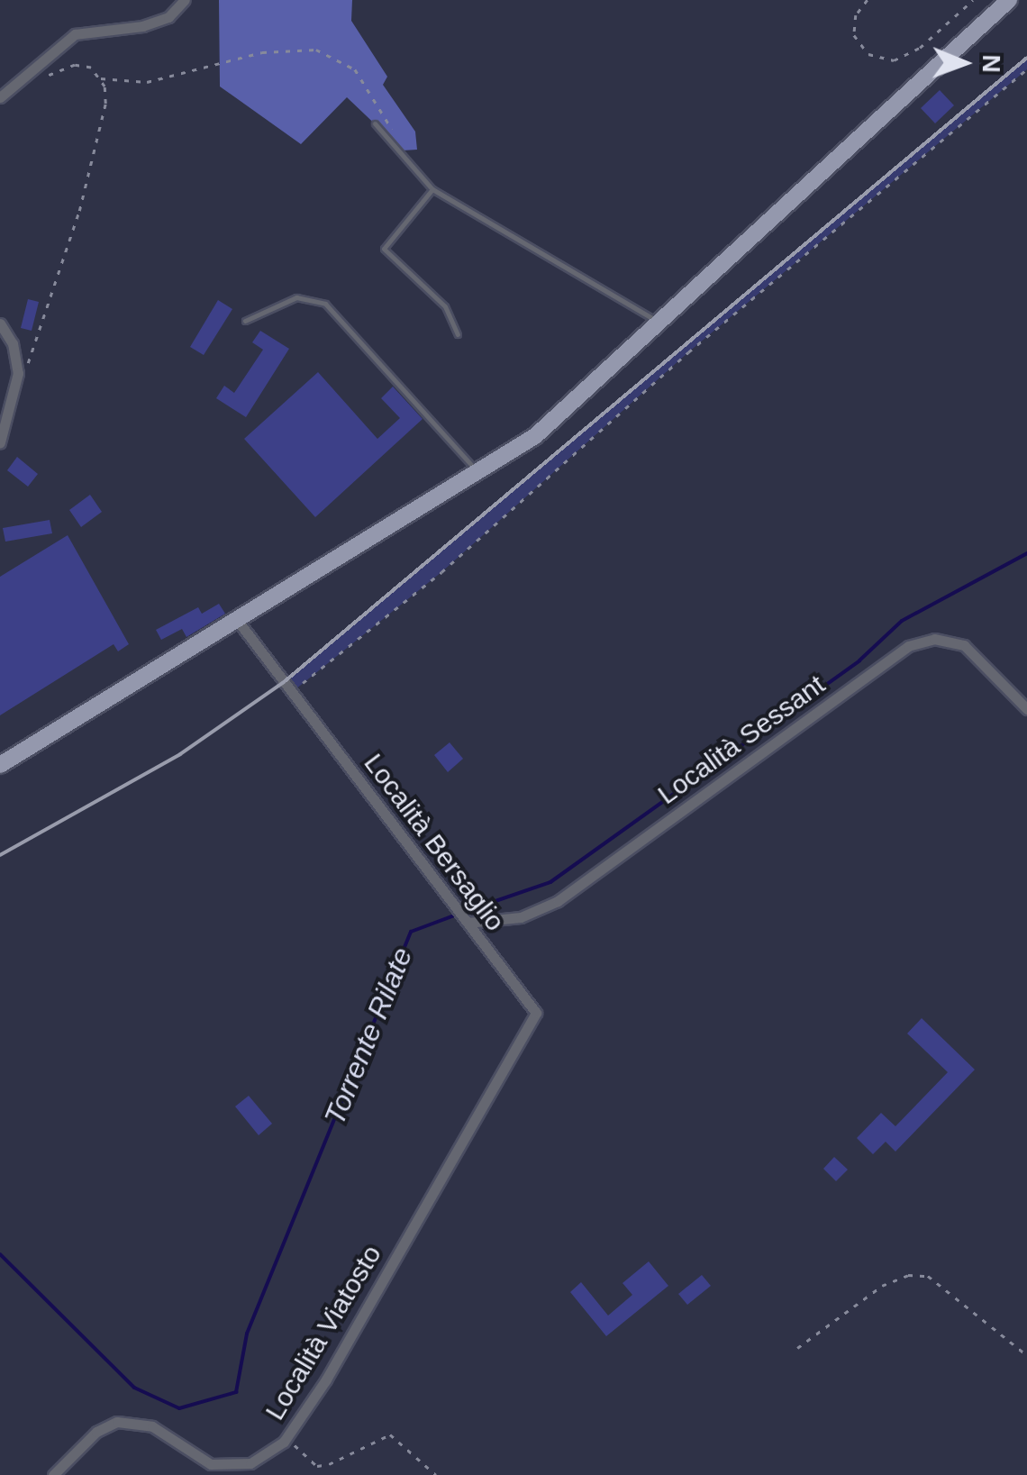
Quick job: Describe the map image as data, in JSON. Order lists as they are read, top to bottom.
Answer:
{
  "streets": {
    "street": ["Località Sessant", "Località Bersaglio", "Località Viatosto"]
  },
  "crossings": [
    ["Località Sessant", "Località Bersaglio"],
    ["Località Bersaglio", "Località Viatosto"]
  ],
  "water": ["Torrente Rilate"],
  "north": "right"
}
